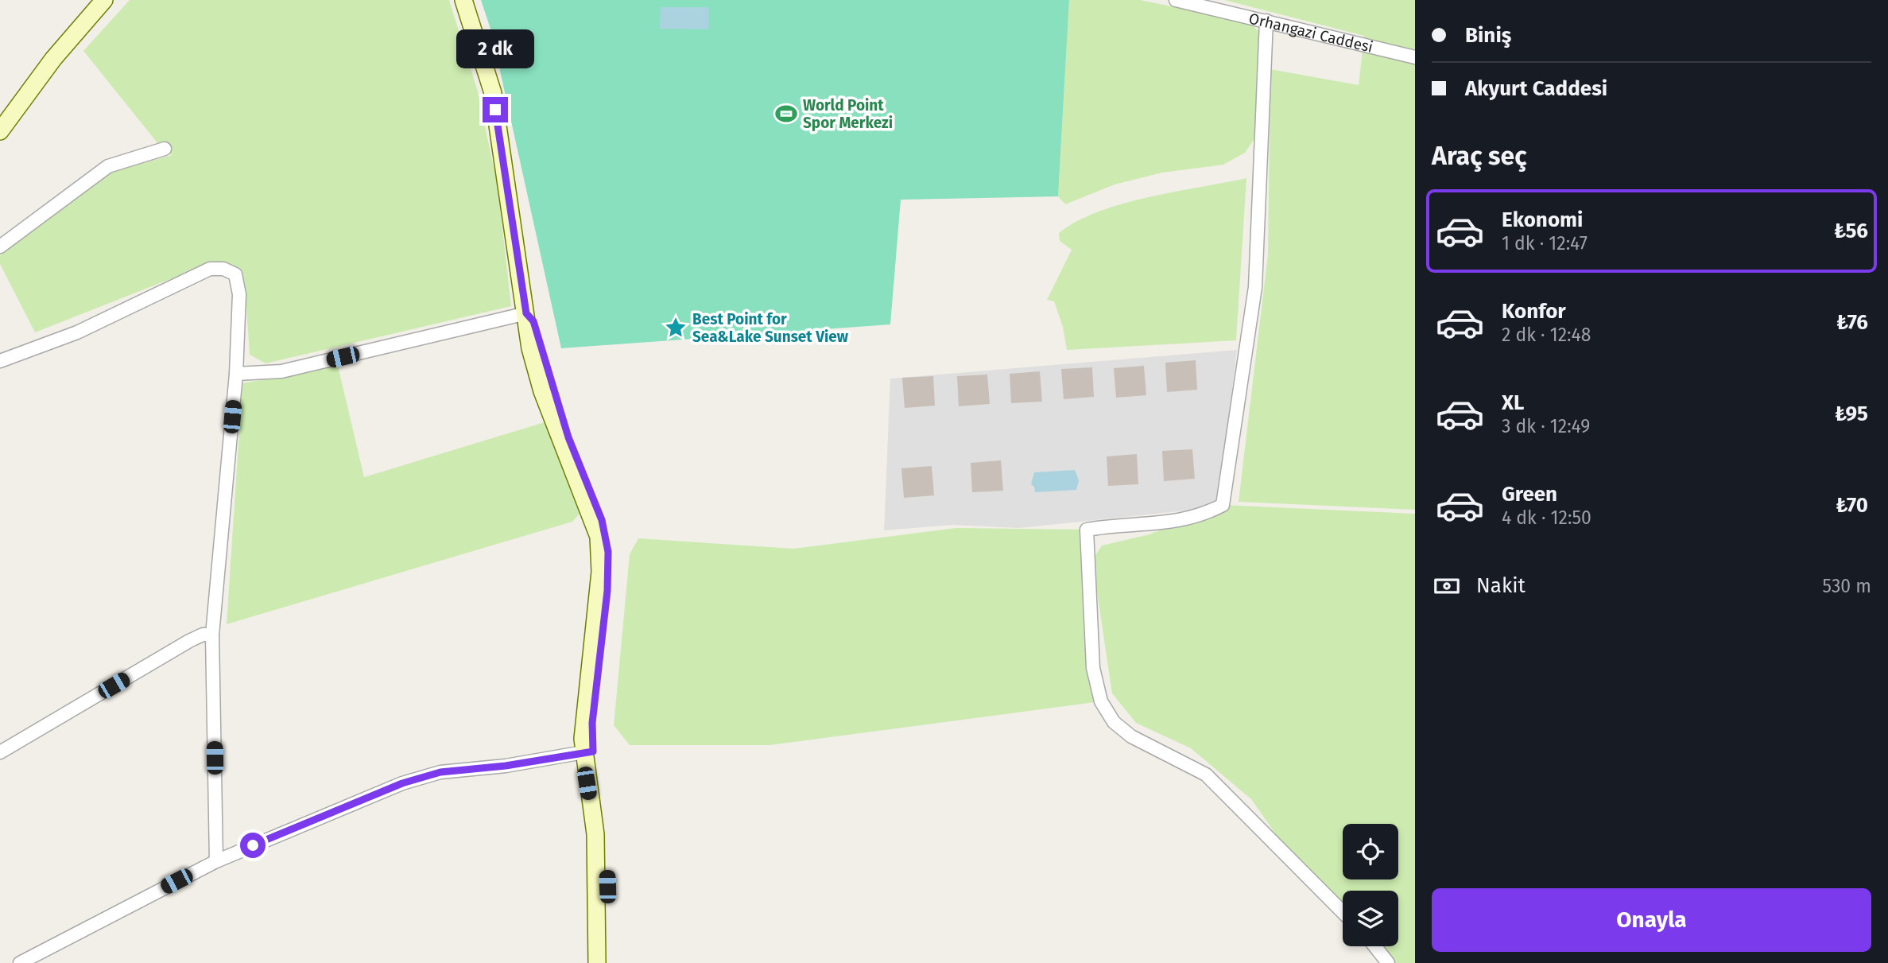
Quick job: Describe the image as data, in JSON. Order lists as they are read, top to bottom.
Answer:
{
  "streets": {
    "street": ["Orhangazi Caddesi"]
  },
  "places": {
    "sports": ["World Point Spor Merkezi"],
    "place": ["Best Point for Sea&Lake Sunset View"]
  },
  "page": {
    "banner": ["Biniş", "Akyurt Caddesi"],
    "bubble": "2 dk",
    "heading": "Araç seç",
    "list": [
      {
        "name": "Ekonomi",
        "note": "1 dk · 12:47",
        "value": "₺56"
      },
      {
        "name": "Konfor",
        "note": "2 dk · 12:48",
        "value": "₺76"
      },
      {
        "name": "XL",
        "note": "3 dk · 12:49",
        "value": "₺95"
      },
      {
        "name": "Green",
        "note": "4 dk · 12:50",
        "value": "₺70"
      }
    ],
    "pay": ["Nakit", "530 m"],
    "buttons": "Onayla"
  }
}
